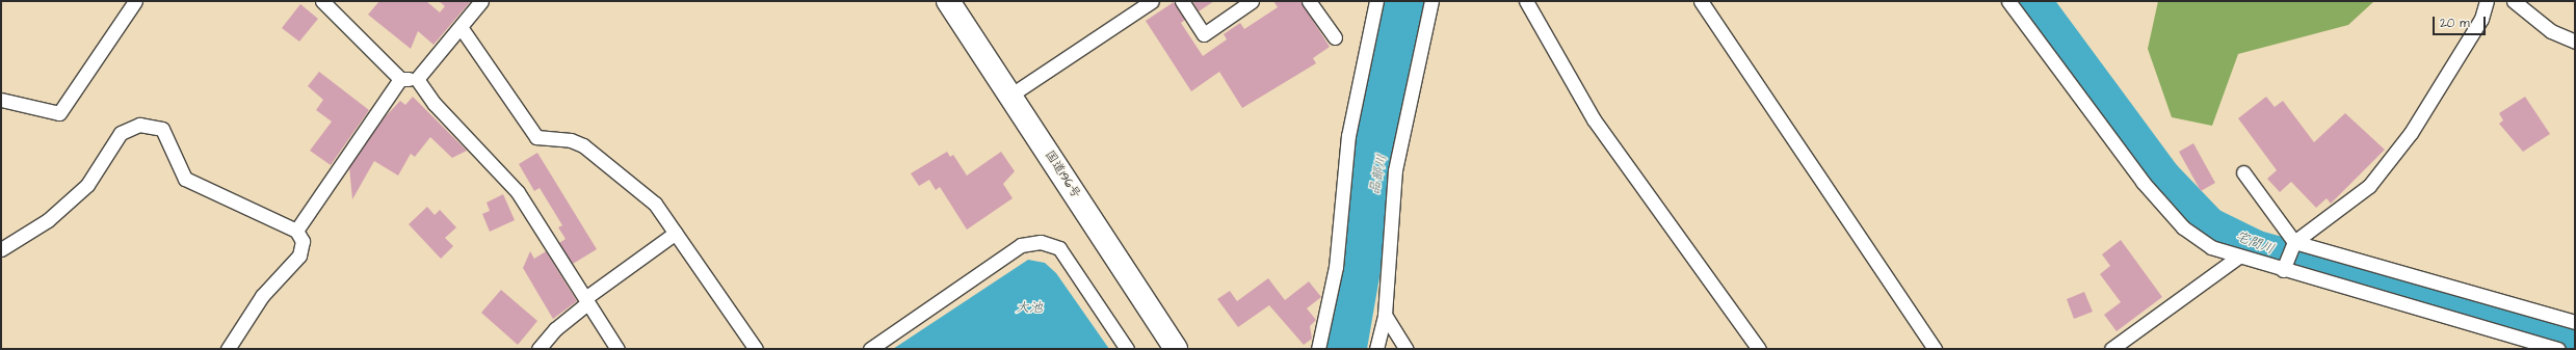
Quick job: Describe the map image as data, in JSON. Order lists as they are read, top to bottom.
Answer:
{
  "streets": {
    "highway": ["国道196号"]
  },
  "water": ["品部川", "宅間川", "大池"],
  "scale_bar": "20 m"
}
